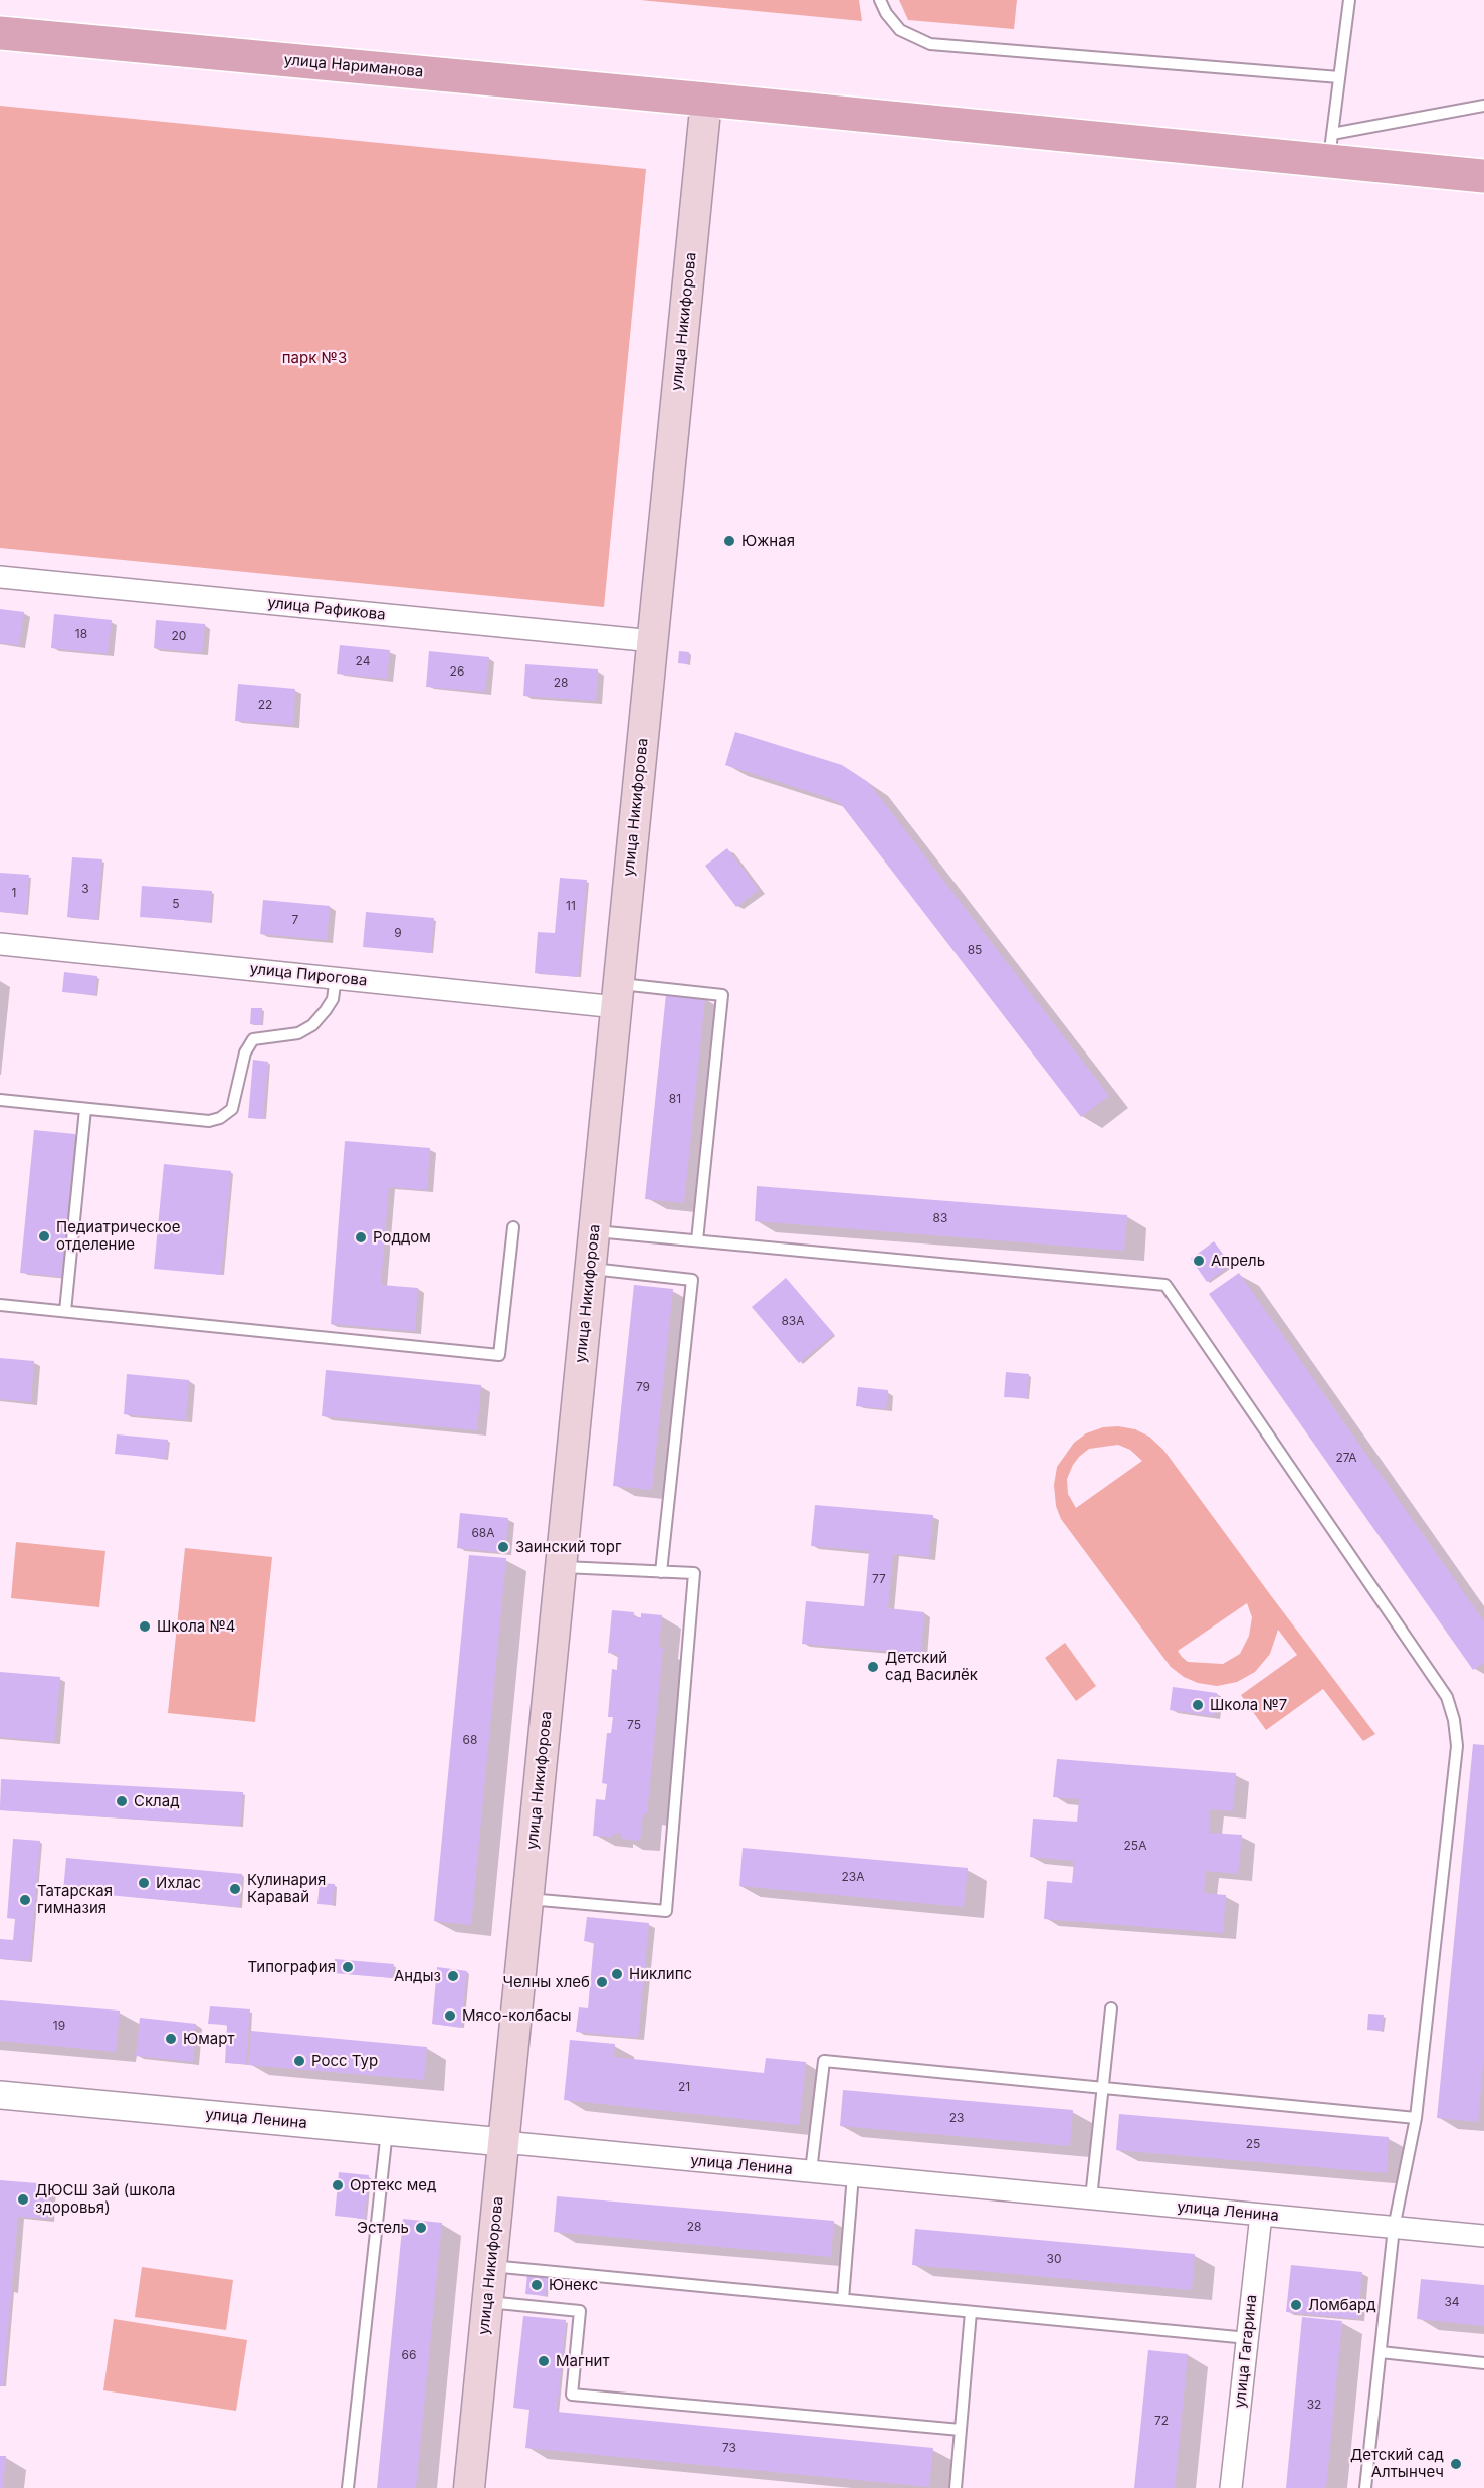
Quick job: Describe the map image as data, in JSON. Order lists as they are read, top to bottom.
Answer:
{
  "streets": {
    "main road": ["улица Нариманова", "улица Никифорова"],
    "street": [
      "улица Рафикова",
      "улица Пирогова",
      "улица Ленина",
      "улица Гагарина"
    ]
  },
  "crossings": [
    ["улица Нариманова", "улица Никифорова"],
    ["улица Никифорова", "улица Рафикова"],
    ["улица Никифорова", "улица Пирогова"],
    ["улица Никифорова", "улица Ленина"],
    ["улица Ленина", "улица Гагарина"]
  ],
  "parks": ["парк №3"],
  "places": [
    "Южная",
    "Педиатрическое отделение",
    "Роддом",
    "Апрель",
    "Заинский торг",
    "Школа №4",
    "Детский сад Василёк",
    "Школа №7",
    "Склад",
    "Ихлас",
    "Кулинария Каравай",
    "Татарская гимназия",
    "Типография",
    "Никлипс",
    "Андыз",
    "Челны хлеб",
    "Мясо-колбасы",
    "Юмарт",
    "Росс Тур",
    "Ортекс мед",
    "ДЮСШ Зай (школа здоровья)",
    "Эстель",
    "Юнекс",
    "Ломбард",
    "Магнит",
    "Детский сад Алтынчеч"
  ],
  "house_numbers": [
    "18",
    "20",
    "24",
    "26",
    "28",
    "22",
    "3",
    "1",
    "5",
    "11",
    "7",
    "9",
    "85",
    "81",
    "83",
    "83А",
    "79",
    "27А",
    "68А",
    "77",
    "75",
    "68",
    "25А",
    "23А",
    "19",
    "21",
    "23",
    "25",
    "28",
    "30",
    "34",
    "66",
    "32",
    "72",
    "73"
  ]
}
